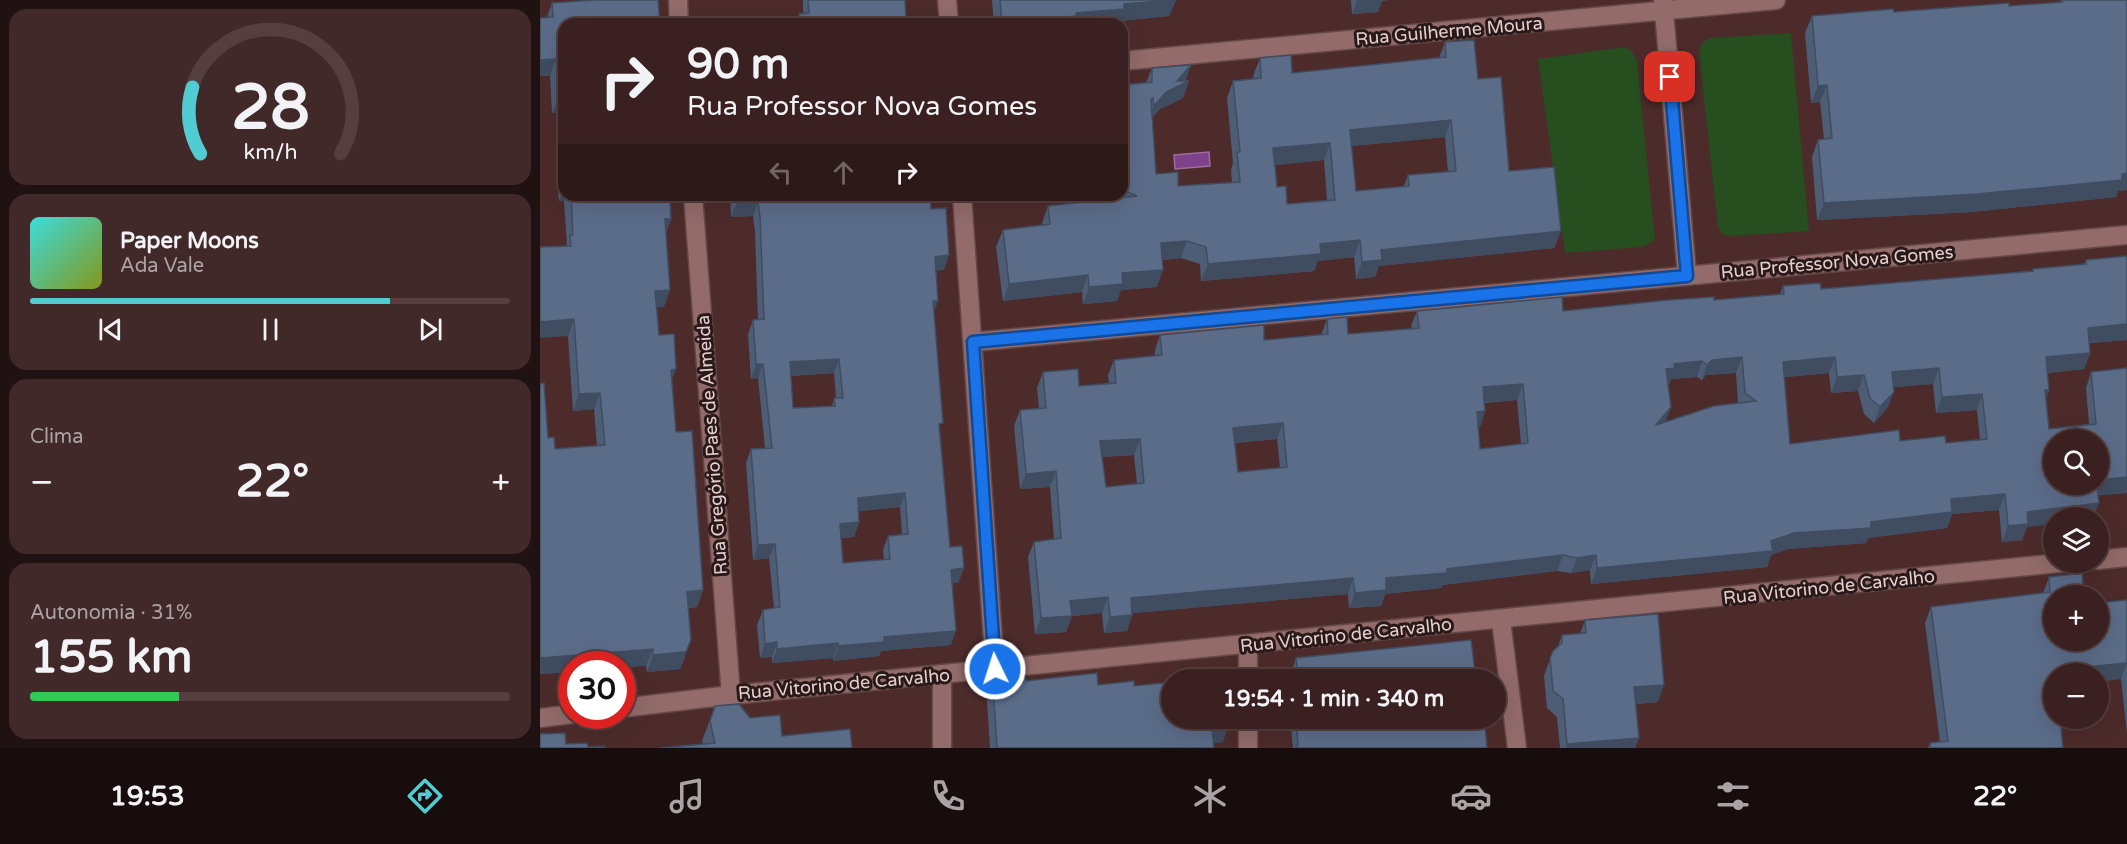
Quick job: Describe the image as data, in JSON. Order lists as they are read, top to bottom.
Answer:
{
  "streets": {
    "street": [
      "Rua Guilherme Moura",
      "Rua Professor Nova Gomes",
      "Rua Gregório Paes de Almeida",
      "Rua Vitorino de Carvalho"
    ]
  },
  "crossings": [
    ["Rua Gregório Paes de Almeida", "Rua Vitorino de Carvalho"]
  ],
  "page": {
    "turn": ["90 m", "Rua Professor Nova Gomes"],
    "song": ["Paper Moons", "Ada Vale"],
    "tile": [
      "Clima",
      ["Autonomia · 31%", "155 km"]
    ],
    "map_buttons": ["+", "−"],
    "heat": ["−", "22°", "+"],
    "limit": "30",
    "trip": "19:54 · 1 min · 340 m",
    "tabs": ["19:53", "22°"],
    "gauge": ["28", "km/h"]
  }
}
